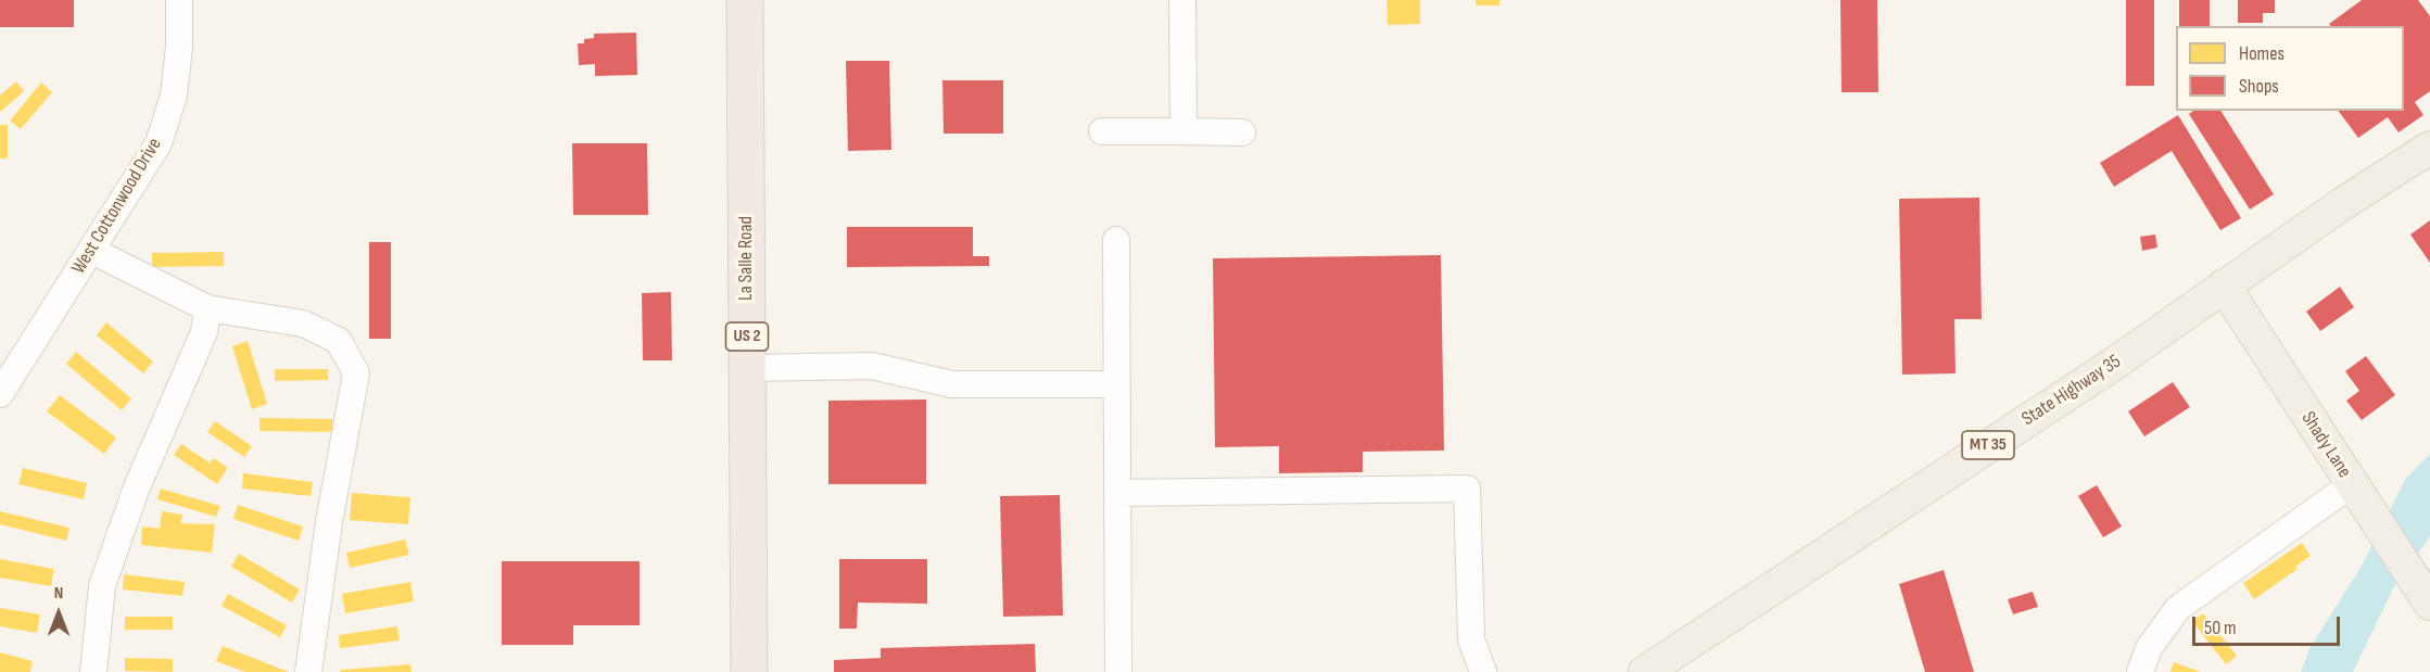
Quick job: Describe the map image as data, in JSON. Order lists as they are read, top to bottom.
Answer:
{
  "streets": {
    "highway": ["La Salle Road", "US 2"],
    "main road": ["State Highway 35", "MT 35", "Shady Lane"],
    "street": ["West Cottonwood Drive"]
  },
  "crossings": [
    ["State Highway 35", "Shady Lane"]
  ],
  "legend": ["Homes", "Shops"],
  "scale_bar": "50 m",
  "north": "top"
}
